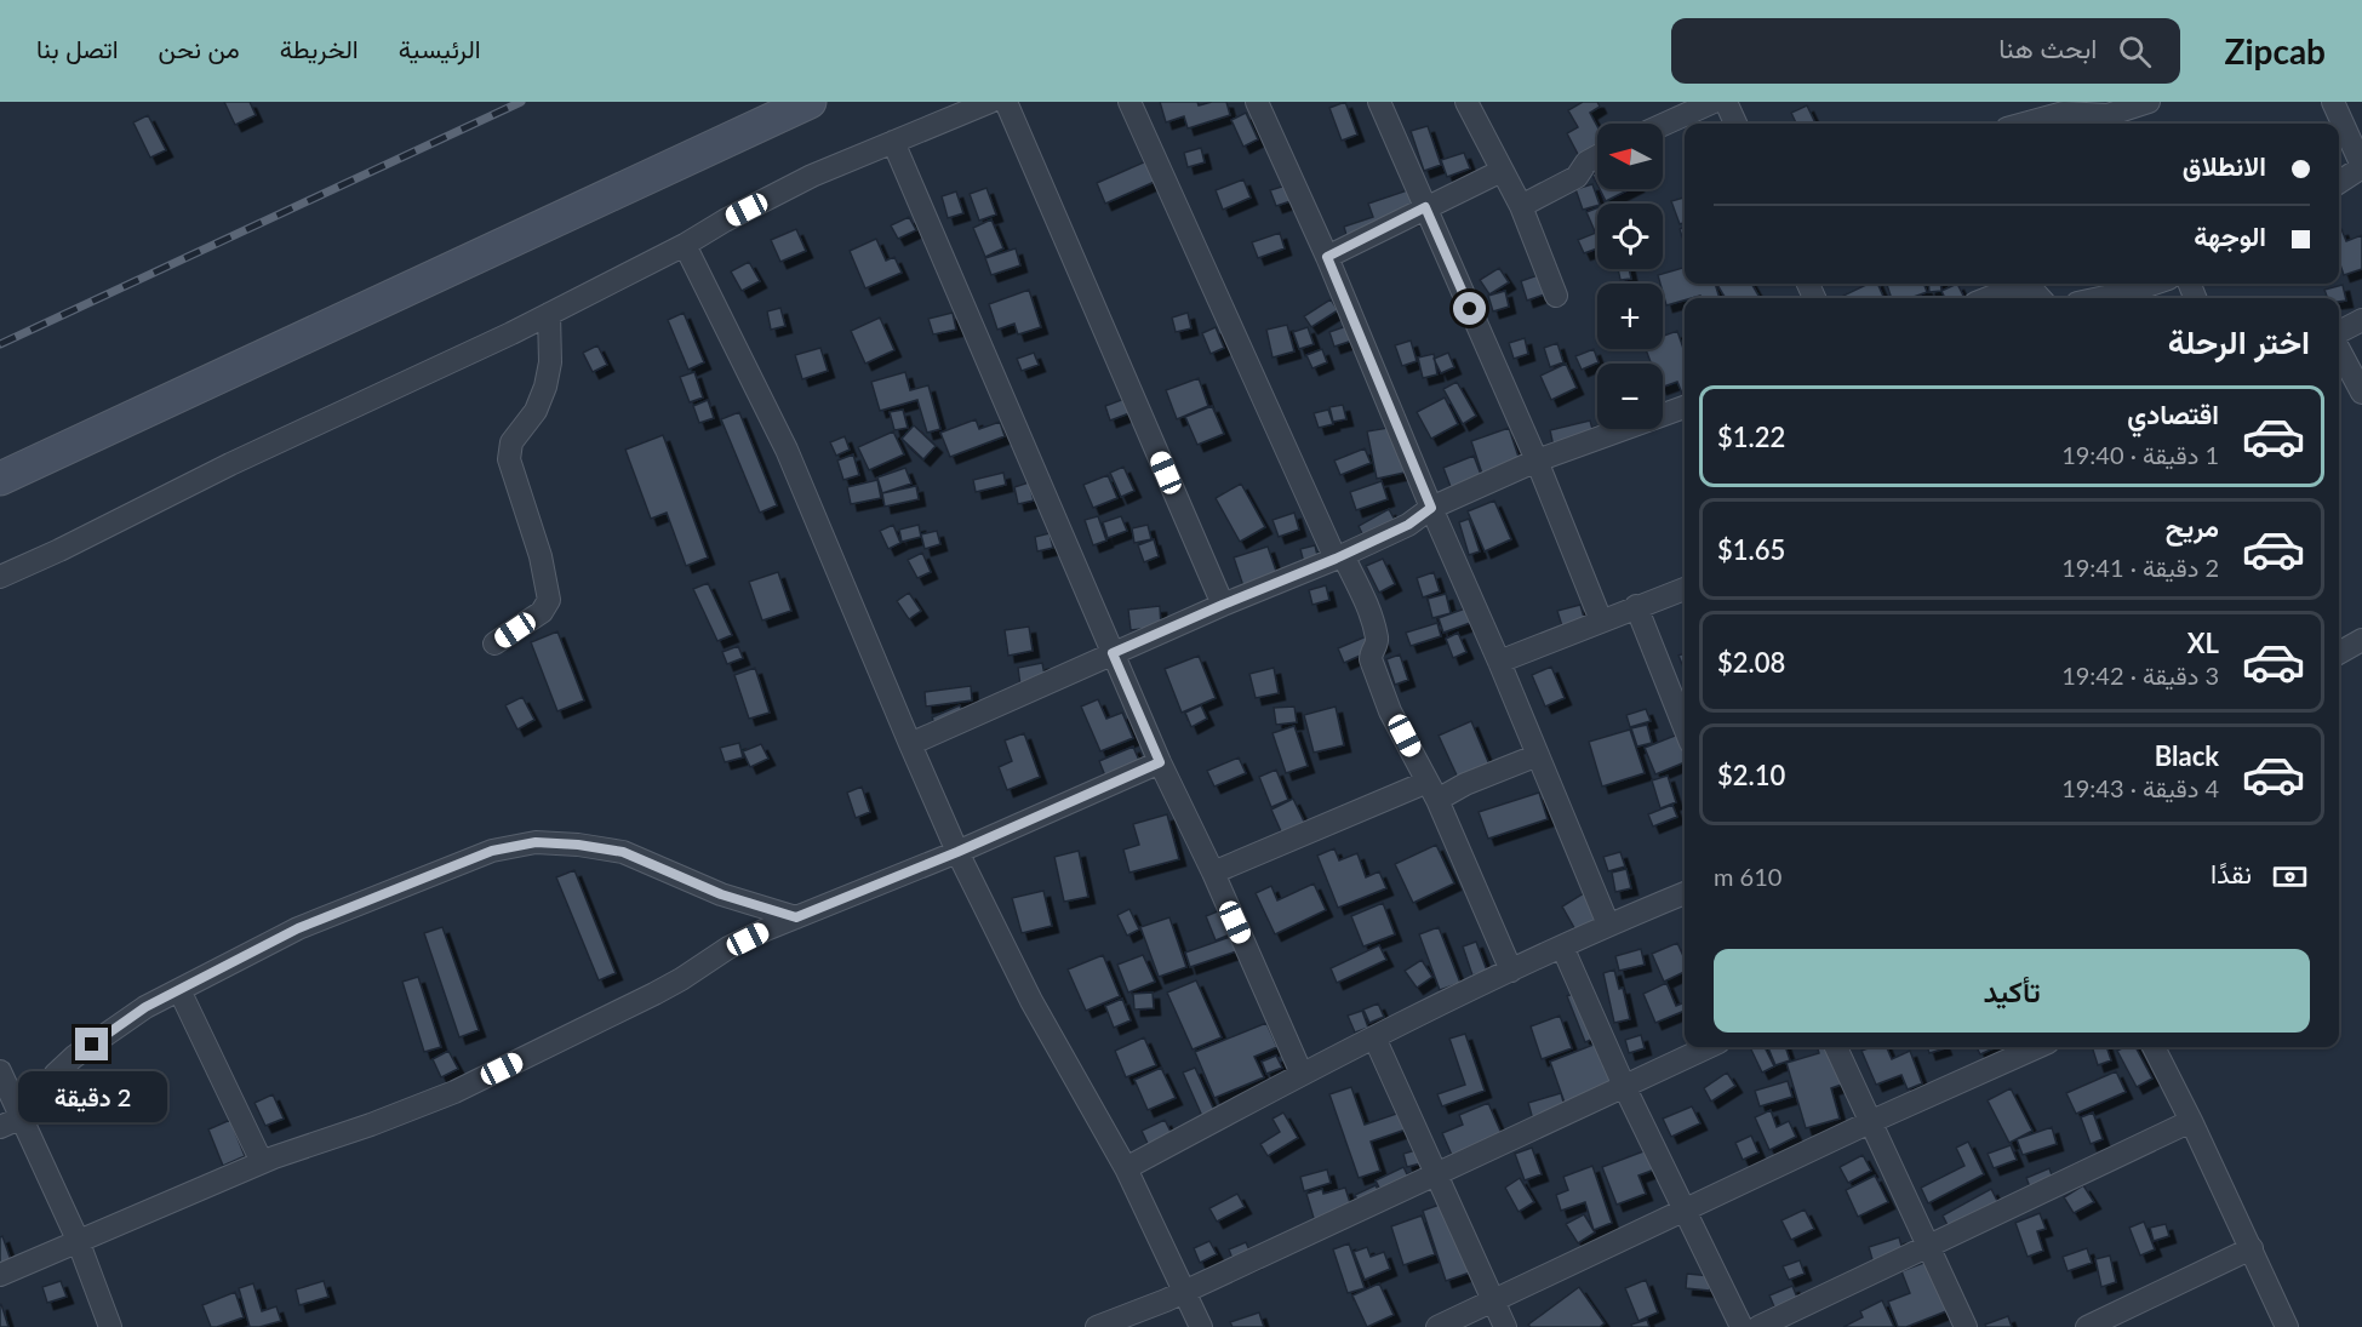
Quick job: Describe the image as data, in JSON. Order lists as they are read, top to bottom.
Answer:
{
  "north": "left",
  "page": {
    "header": "Zipcab",
    "search": "ابحث هنا",
    "nav": [
      "الرئيسية",
      "الخريطة",
      "من نحن",
      "اتصل بنا"
    ],
    "map_buttons": ["+", "−"],
    "banner": ["الانطلاق", "الوجهة"],
    "heading": "اختر الرحلة",
    "list": [
      {
        "name": "اقتصادي",
        "note": "1 دقيقة · 19:40",
        "value": "$1.22"
      },
      {
        "name": "مريح",
        "note": "2 دقيقة · 19:41",
        "value": "$1.65"
      },
      {
        "name": "XL",
        "note": "3 دقيقة · 19:42",
        "value": "$2.08"
      },
      {
        "name": "Black",
        "note": "4 دقيقة · 19:43",
        "value": "$2.10"
      }
    ],
    "pay": ["نقدًا", "610 m"],
    "buttons": "تأكيد",
    "bubble": "2 دقيقة"
  }
}
